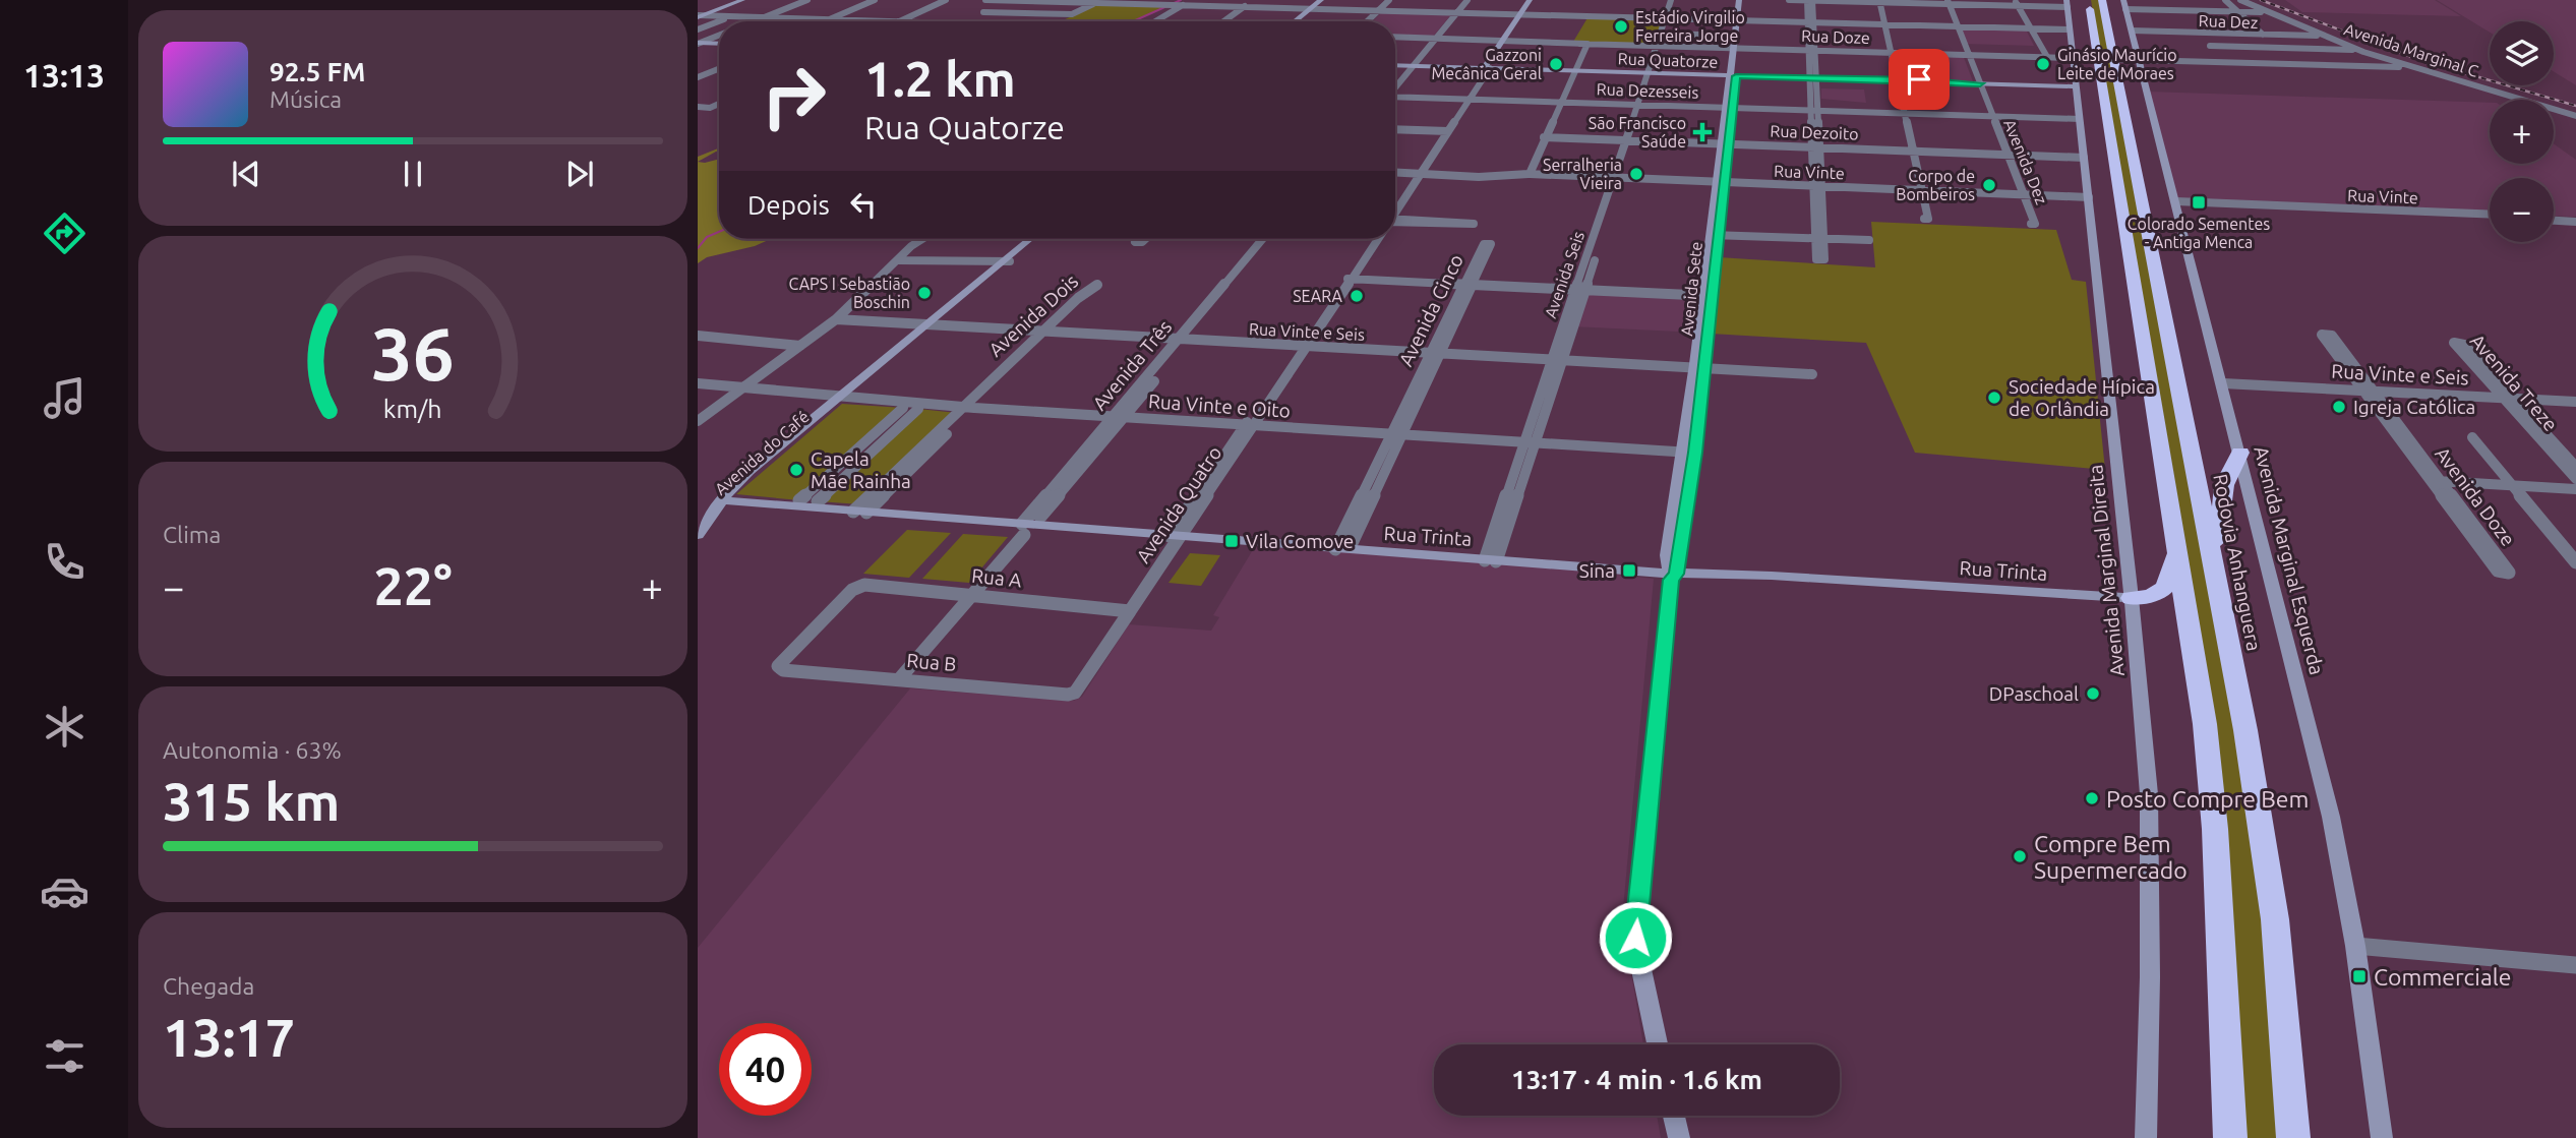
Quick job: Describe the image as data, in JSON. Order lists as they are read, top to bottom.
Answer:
{
  "streets": {
    "highway": ["Rodovia Anhanguera"],
    "main road": [
      "Rua Quatorze",
      "Avenida Sete",
      "Avenida do Café",
      "Avenida Quatro",
      "Rua Trinta",
      "Avenida Marginal Esquerda",
      "Avenida Marginal Direita"
    ],
    "street": [
      "Rua Dez",
      "Rua Doze",
      "Avenida Marginal C",
      "Rua Dezesseis",
      "Rua Dezoito",
      "Avenida Dez",
      "Rua Vinte",
      "Avenida Seis",
      "Avenida Cinco",
      "Avenida Dois",
      "Rua Vinte e Seis",
      "Avenida Três",
      "Avenida Treze",
      "Rua Vinte e Oito",
      "Avenida Doze",
      "Rua A",
      "Rua B"
    ]
  },
  "crossings": [
    ["Rua Dez", "Avenida Marginal C"],
    ["Rua Dez", "Avenida Marginal Esquerda"],
    ["Rua Doze", "Avenida Marginal C"],
    ["Rua Doze", "Avenida Dez"],
    ["Rua Doze", "Avenida Seis"],
    ["Rua Doze", "Avenida Sete"],
    ["Rua Doze", "Avenida Quatro"],
    ["Rua Doze", "Avenida Marginal Esquerda"],
    ["Rua Doze", "Avenida Marginal Direita"],
    ["Rua Quatorze", "Avenida Dez"],
    ["Rua Quatorze", "Avenida Seis"],
    ["Rua Quatorze", "Avenida Sete"],
    ["Rua Quatorze", "Avenida Quatro"],
    ["Rua Quatorze", "Avenida Marginal Direita"],
    ["Rua Dezesseis", "Avenida Dez"],
    ["Rua Dezesseis", "Avenida Seis"],
    ["Rua Dezesseis", "Avenida Sete"],
    ["Rua Dezesseis", "Avenida Quatro"],
    ["Rua Dezesseis", "Avenida Marginal Direita"],
    ["Rua Dezoito", "Avenida Dez"],
    ["Rua Dezoito", "Avenida Seis"],
    ["Rua Dezoito", "Avenida Sete"],
    ["Rua Dezoito", "Avenida Marginal Direita"],
    ["Avenida Dez", "Rua Vinte"],
    ["Rua Vinte", "Avenida Seis"],
    ["Rua Vinte", "Avenida Sete"],
    ["Rua Vinte", "Avenida Quatro"],
    ["Rua Vinte", "Avenida Marginal Esquerda"],
    ["Rua Vinte", "Avenida Marginal Direita"],
    ["Avenida Seis", "Rua Vinte e Seis"],
    ["Avenida Seis", "Rua Vinte e Oito"],
    ["Avenida Seis", "Rua Trinta"],
    ["Avenida Sete", "Rua Vinte e Seis"],
    ["Avenida Sete", "Rua Vinte e Oito"],
    ["Avenida Sete", "Rua Trinta"],
    ["Avenida Cinco", "Rua Vinte e Seis"],
    ["Avenida Cinco", "Rua Vinte e Oito"],
    ["Avenida Cinco", "Rua Trinta"],
    ["Avenida Dois", "Rua Vinte e Seis"],
    ["Avenida Dois", "Rua Vinte e Oito"],
    ["Avenida Dois", "Rua Trinta"],
    ["Rua Vinte e Seis", "Avenida Três"],
    ["Rua Vinte e Seis", "Avenida Treze"],
    ["Rua Vinte e Seis", "Avenida do Café"],
    ["Rua Vinte e Seis", "Avenida Doze"],
    ["Rua Vinte e Seis", "Avenida Quatro"],
    ["Rua Vinte e Seis", "Avenida Marginal Esquerda"],
    ["Avenida Três", "Rua Vinte e Oito"],
    ["Avenida Três", "Rua Trinta"],
    ["Avenida Três", "Rua A"],
    ["Avenida Três", "Rua B"],
    ["Rua Vinte e Oito", "Avenida do Café"],
    ["Rua Vinte e Oito", "Avenida Quatro"],
    ["Avenida do Café", "Rua Trinta"],
    ["Avenida Quatro", "Rua Trinta"],
    ["Avenida Quatro", "Rua A"],
    ["Avenida Quatro", "Rua B"],
    ["Rua Trinta", "Avenida Marginal Direita"],
    ["Rua A", "Rua B"]
  ],
  "places": {
    "other": [
      "Estádio Virgilio Ferreira Jorge",
      "Gazzoni Mecânica Geral",
      "Ginásio Maurício Leite de Moraes",
      "Serralheria Vieira",
      "Corpo de Bombeiros",
      "CAPS I Sebastião Boschin",
      "SEARA",
      "Sociedade Hípica de Orlândia",
      "Igreja Católica",
      "Capela Mãe Rainha",
      "DPaschoal",
      "Posto Compre Bem",
      "Compre Bem Supermercado"
    ],
    "health": ["São Francisco Saúde"],
    "transit": [
      "Colorado Sementes - Antiga Menca",
      "Vila Comove",
      "Sina",
      "Commerciale"
    ]
  },
  "page": {
    "tabs": "13:13",
    "map_buttons": ["+", "−"],
    "turn": ["1.2 km", "Rua Quatorze"],
    "song": ["92.5 FM", "Música"],
    "then": "Depois",
    "tile": [
      "Clima",
      ["Autonomia · 63%", "315 km"],
      ["Chegada", "13:17"]
    ],
    "heat": ["−", "22°", "+"],
    "limit": "40",
    "trip": "13:17 · 4 min · 1.6 km",
    "gauge": ["36", "km/h"]
  }
}
